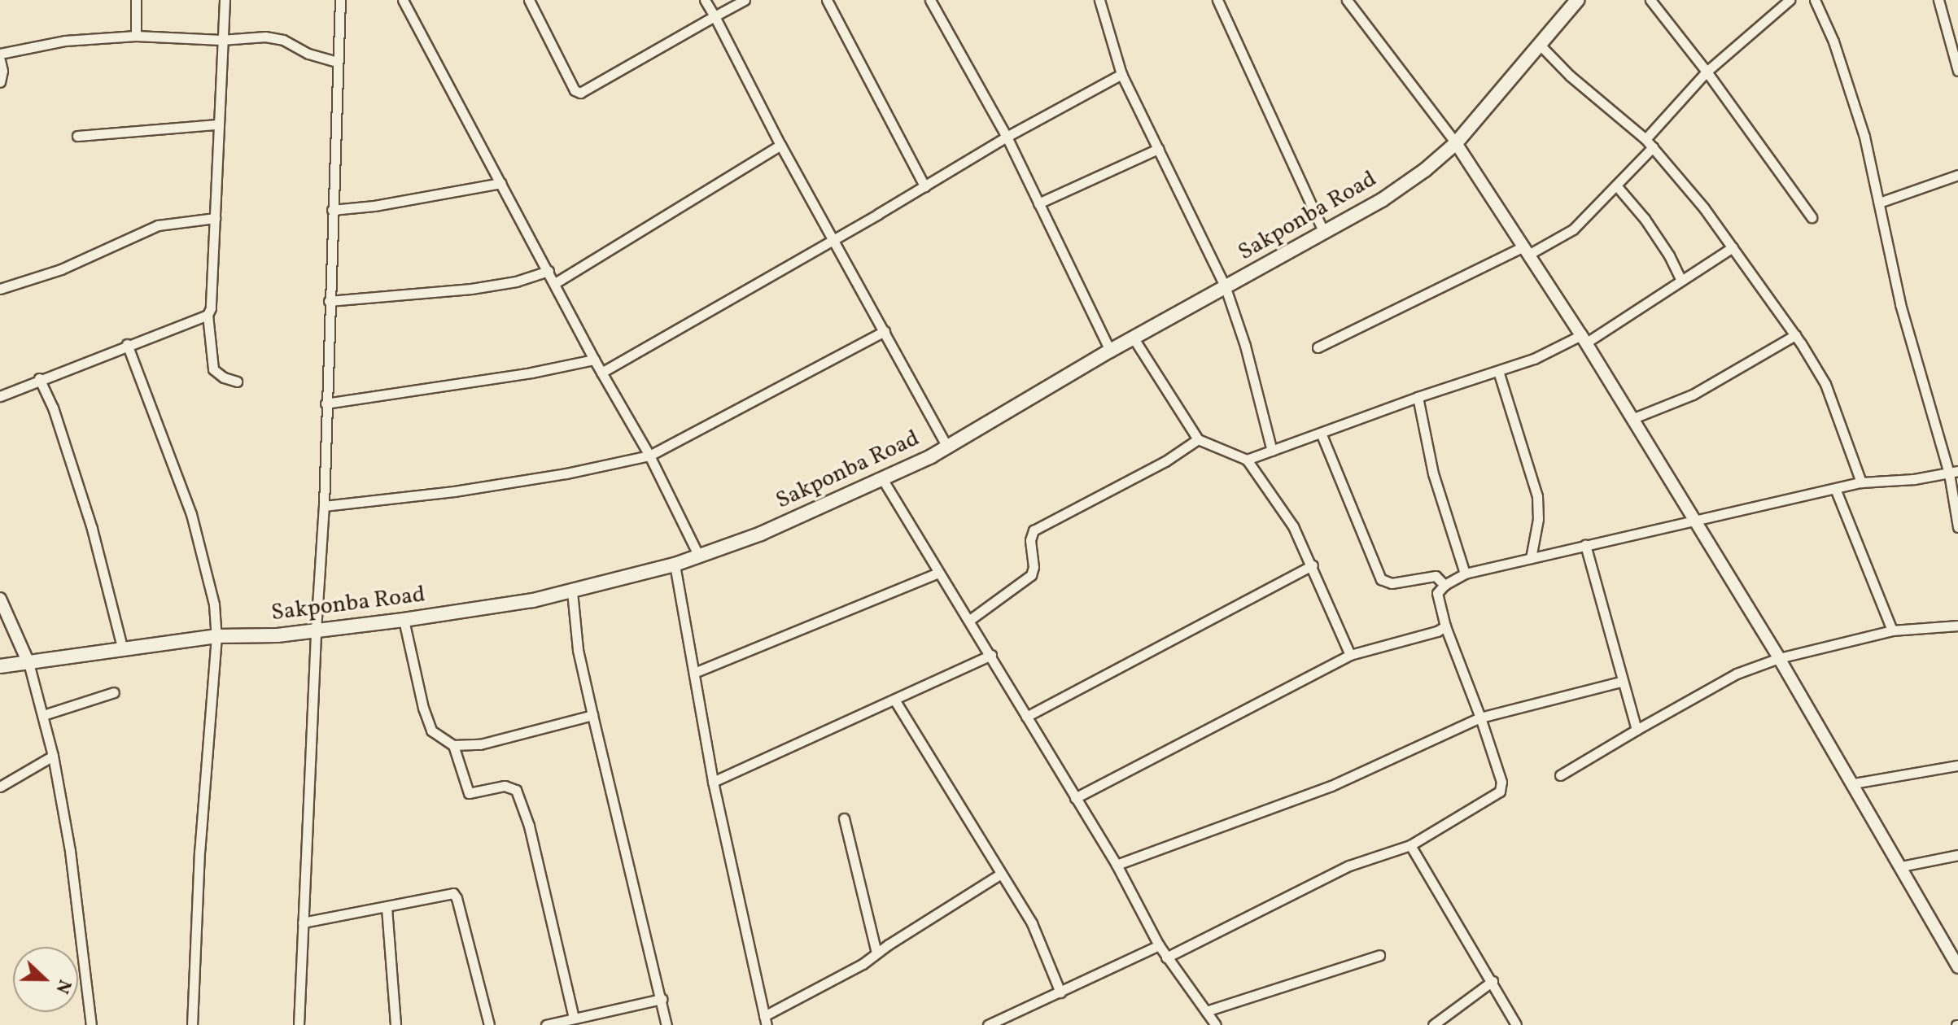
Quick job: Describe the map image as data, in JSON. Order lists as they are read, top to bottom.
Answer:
{
  "streets": {
    "main road": ["Sakponba Road"]
  },
  "north": "right"
}
